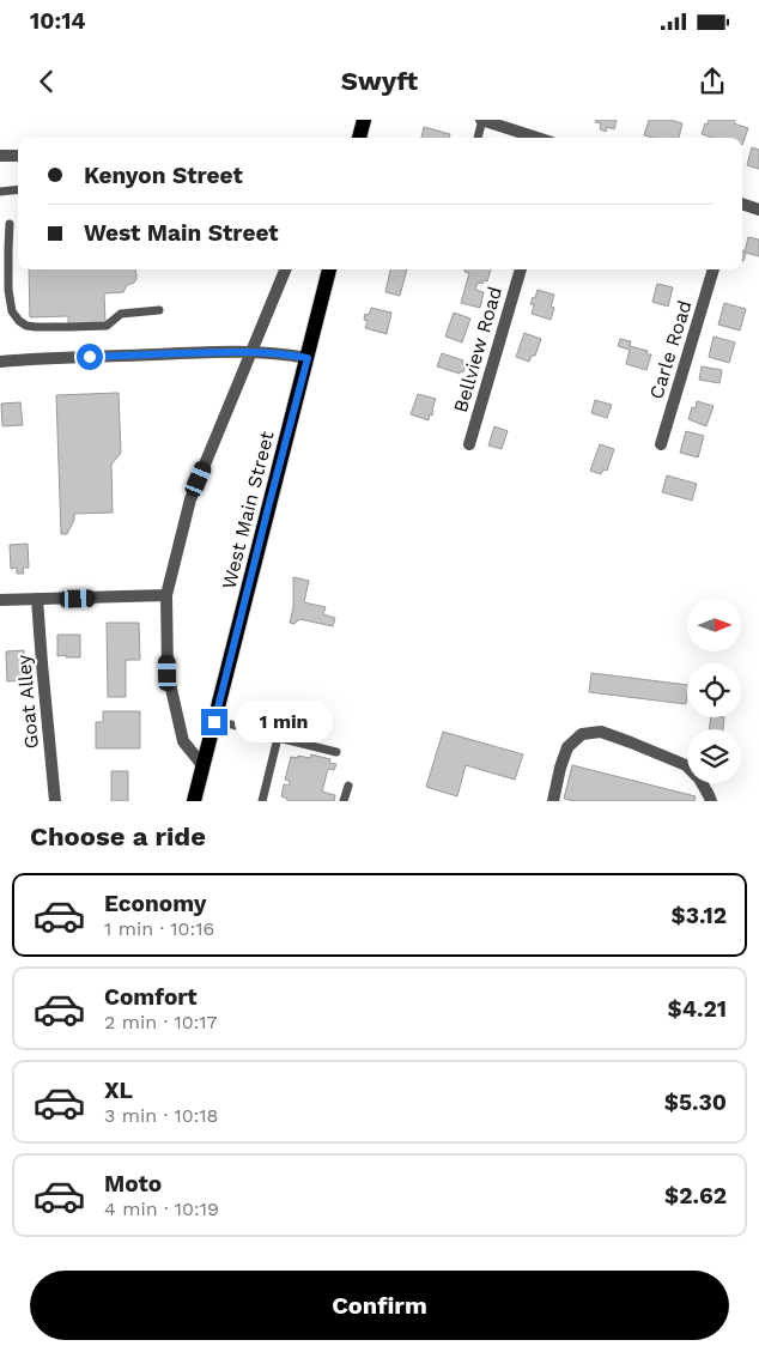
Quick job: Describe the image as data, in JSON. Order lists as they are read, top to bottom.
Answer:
{
  "streets": {
    "main road": ["West Main Street"],
    "street": ["Bellview Road", "Carle Road", "Goat Alley"]
  },
  "north": "right",
  "page": {
    "status": "10:14",
    "header": "Swyft",
    "banner": ["Kenyon Street", "West Main Street"],
    "bubble": "1 min",
    "heading": "Choose a ride",
    "list": [
      {
        "name": "Economy",
        "note": "1 min · 10:16",
        "value": "$3.12"
      },
      {
        "name": "Comfort",
        "note": "2 min · 10:17",
        "value": "$4.21"
      },
      {
        "name": "XL",
        "note": "3 min · 10:18",
        "value": "$5.30"
      },
      {
        "name": "Moto",
        "note": "4 min · 10:19",
        "value": "$2.62"
      }
    ],
    "buttons": "Confirm"
  }
}
